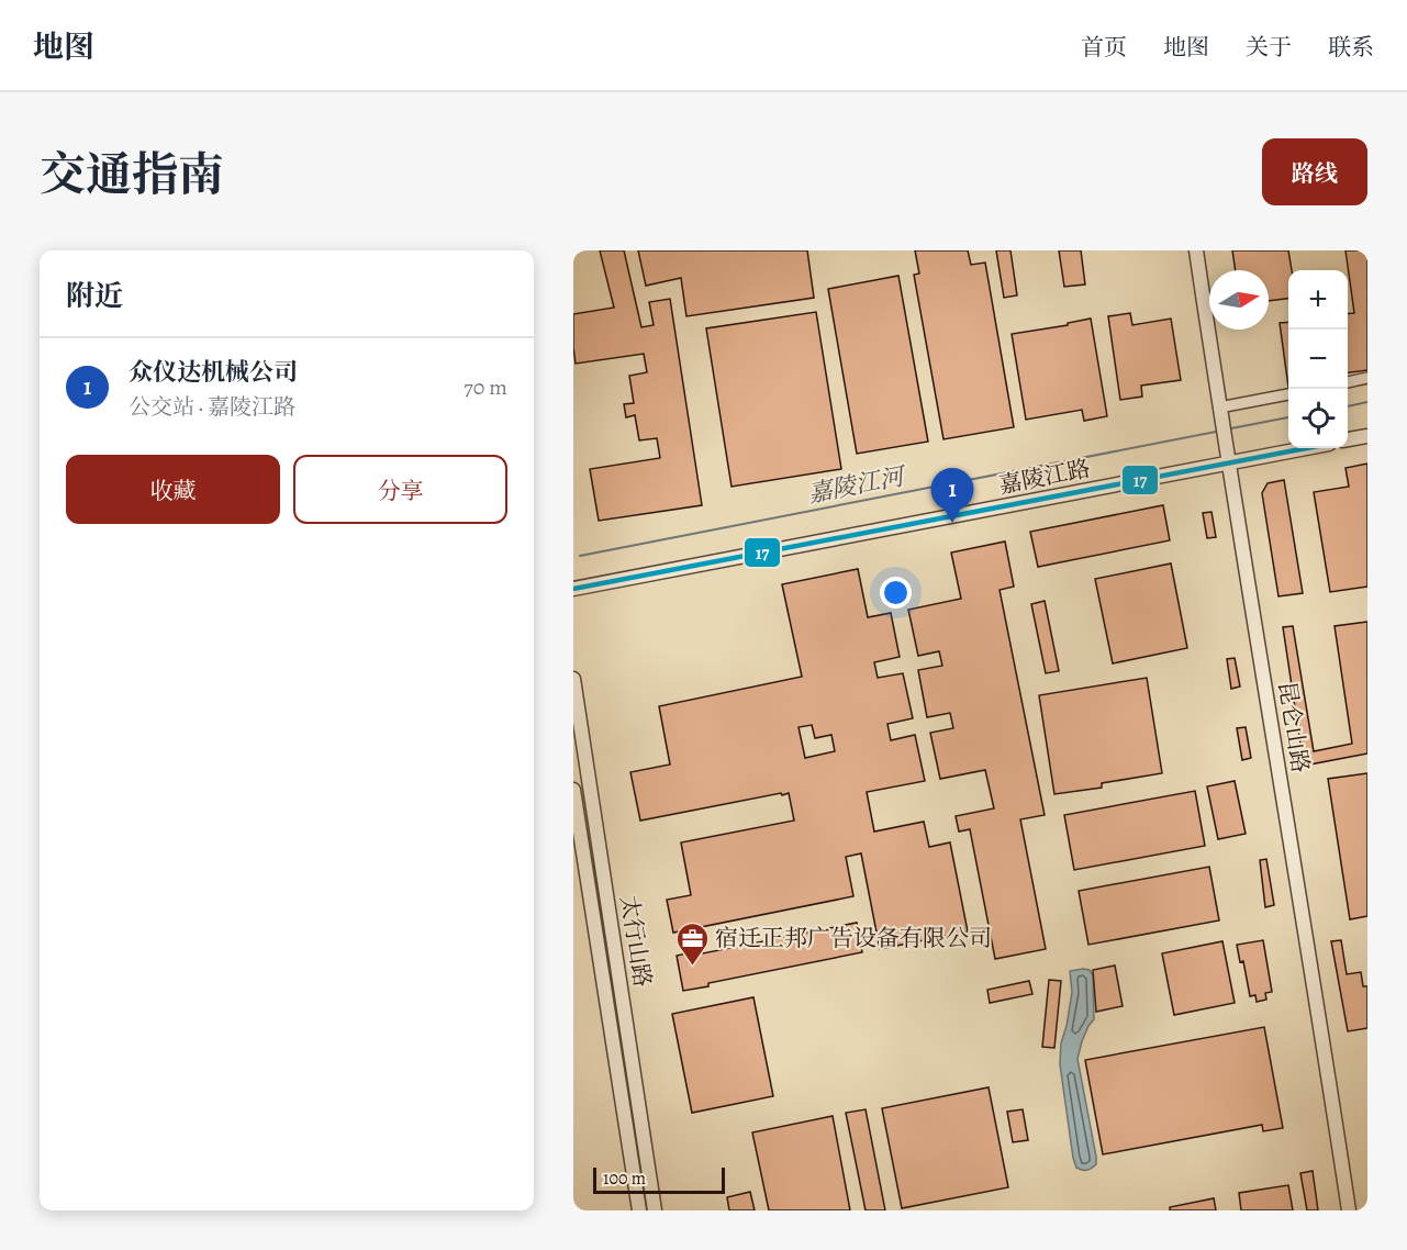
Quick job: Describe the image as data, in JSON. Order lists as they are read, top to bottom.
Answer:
{
  "streets": {
    "street": ["嘉陵江路", "昆仑山路", "太行山路"]
  },
  "crossings": [
    ["嘉陵江路", "昆仑山路"]
  ],
  "water": ["嘉陵江河"],
  "places": {
    "office": ["宿迁正邦广告设备有限公司"]
  },
  "lines": ["transit line 17"],
  "scale_bar": "100 m",
  "north": "right",
  "page": {
    "header": "地图",
    "nav": [
      "首页",
      "地图",
      "关于",
      "联系"
    ],
    "title": "交通指南",
    "buttons": [
      "路线",
      ["收藏", "分享"]
    ],
    "heading": "附近",
    "map_buttons": ["+", "−"],
    "list": [
      {
        "mark": "1",
        "name": "众仪达机械公司",
        "note": "公交站 · 嘉陵江路",
        "value": "70 m"
      }
    ],
    "pins": "1",
    "scale": "100 m"
  }
}
